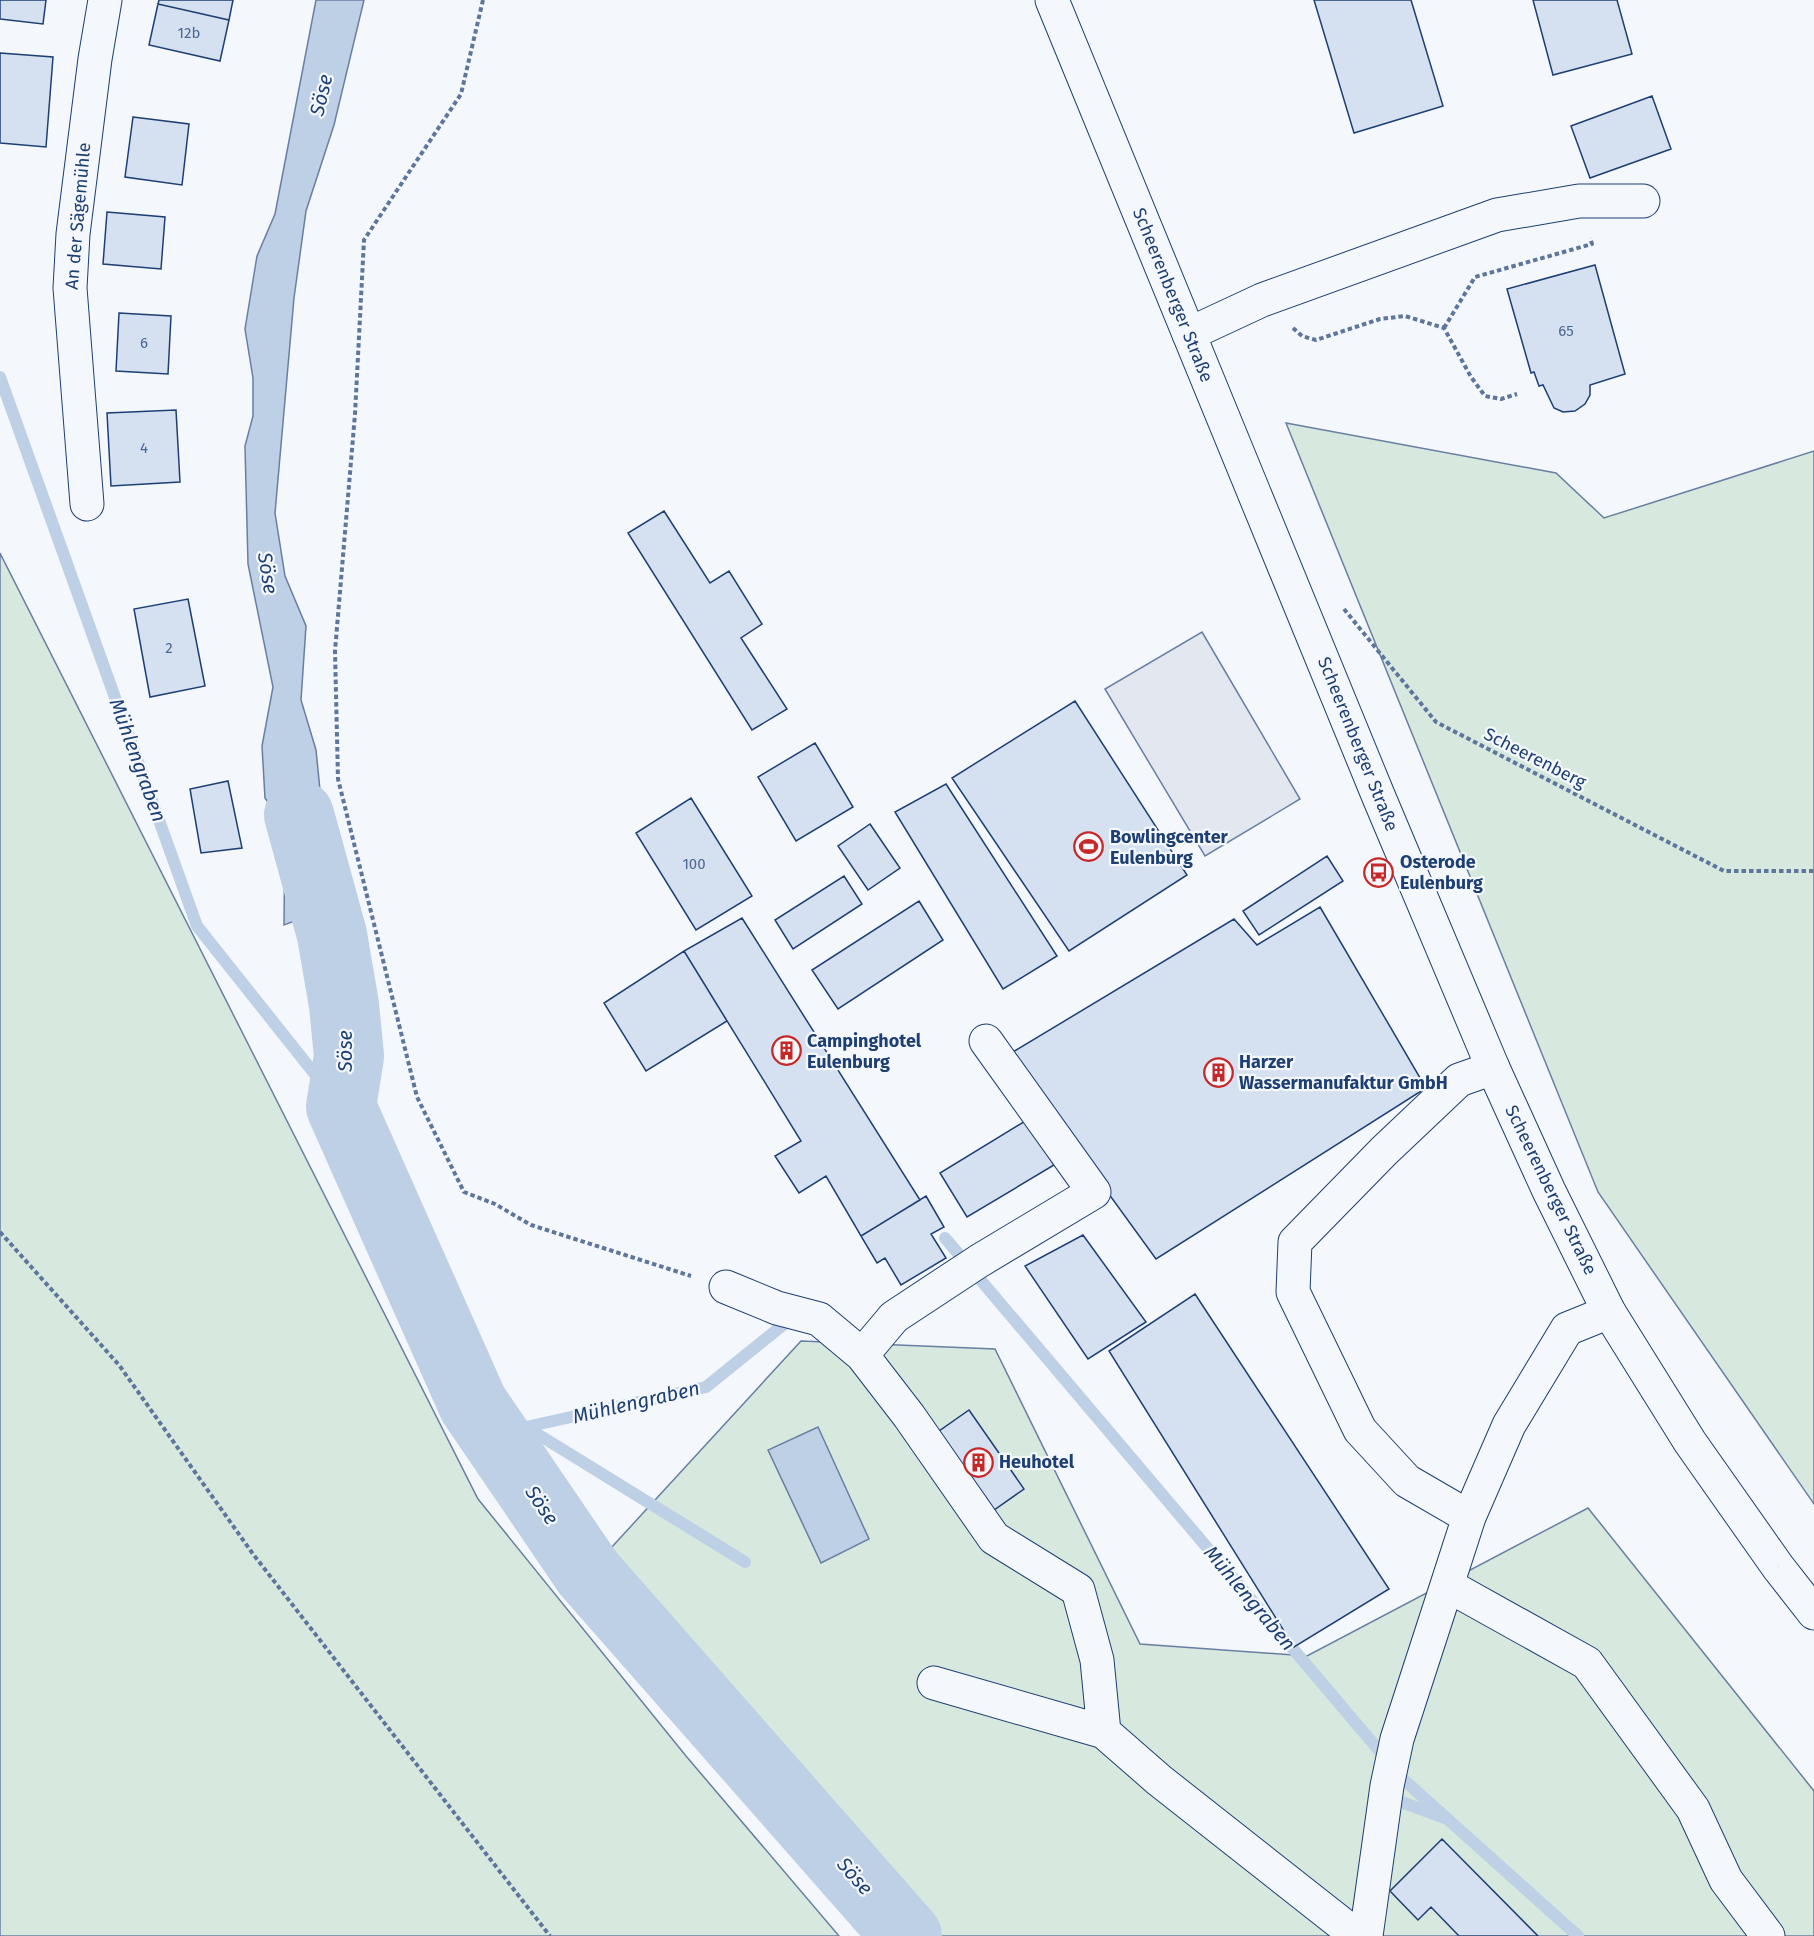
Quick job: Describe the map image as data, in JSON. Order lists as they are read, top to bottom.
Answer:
{
  "streets": {
    "main road": ["An der Sägemühle", "Scheerenberger Straße"],
    "path": ["Scheerenberg"]
  },
  "crossings": [
    ["Scheerenberger Straße", "Scheerenberg"]
  ],
  "water": ["Söse", "Mühlengraben"],
  "places": {
    "sports": ["Bowlingcenter Eulenburg"],
    "bus stop": ["Osterode Eulenburg"],
    "building": ["Campinghotel Eulenburg", "Harzer Wassermanufaktur GmbH", "Heuhotel"]
  },
  "house_numbers": [
    "12b",
    "65",
    "6",
    "4",
    "2",
    "100"
  ]
}
